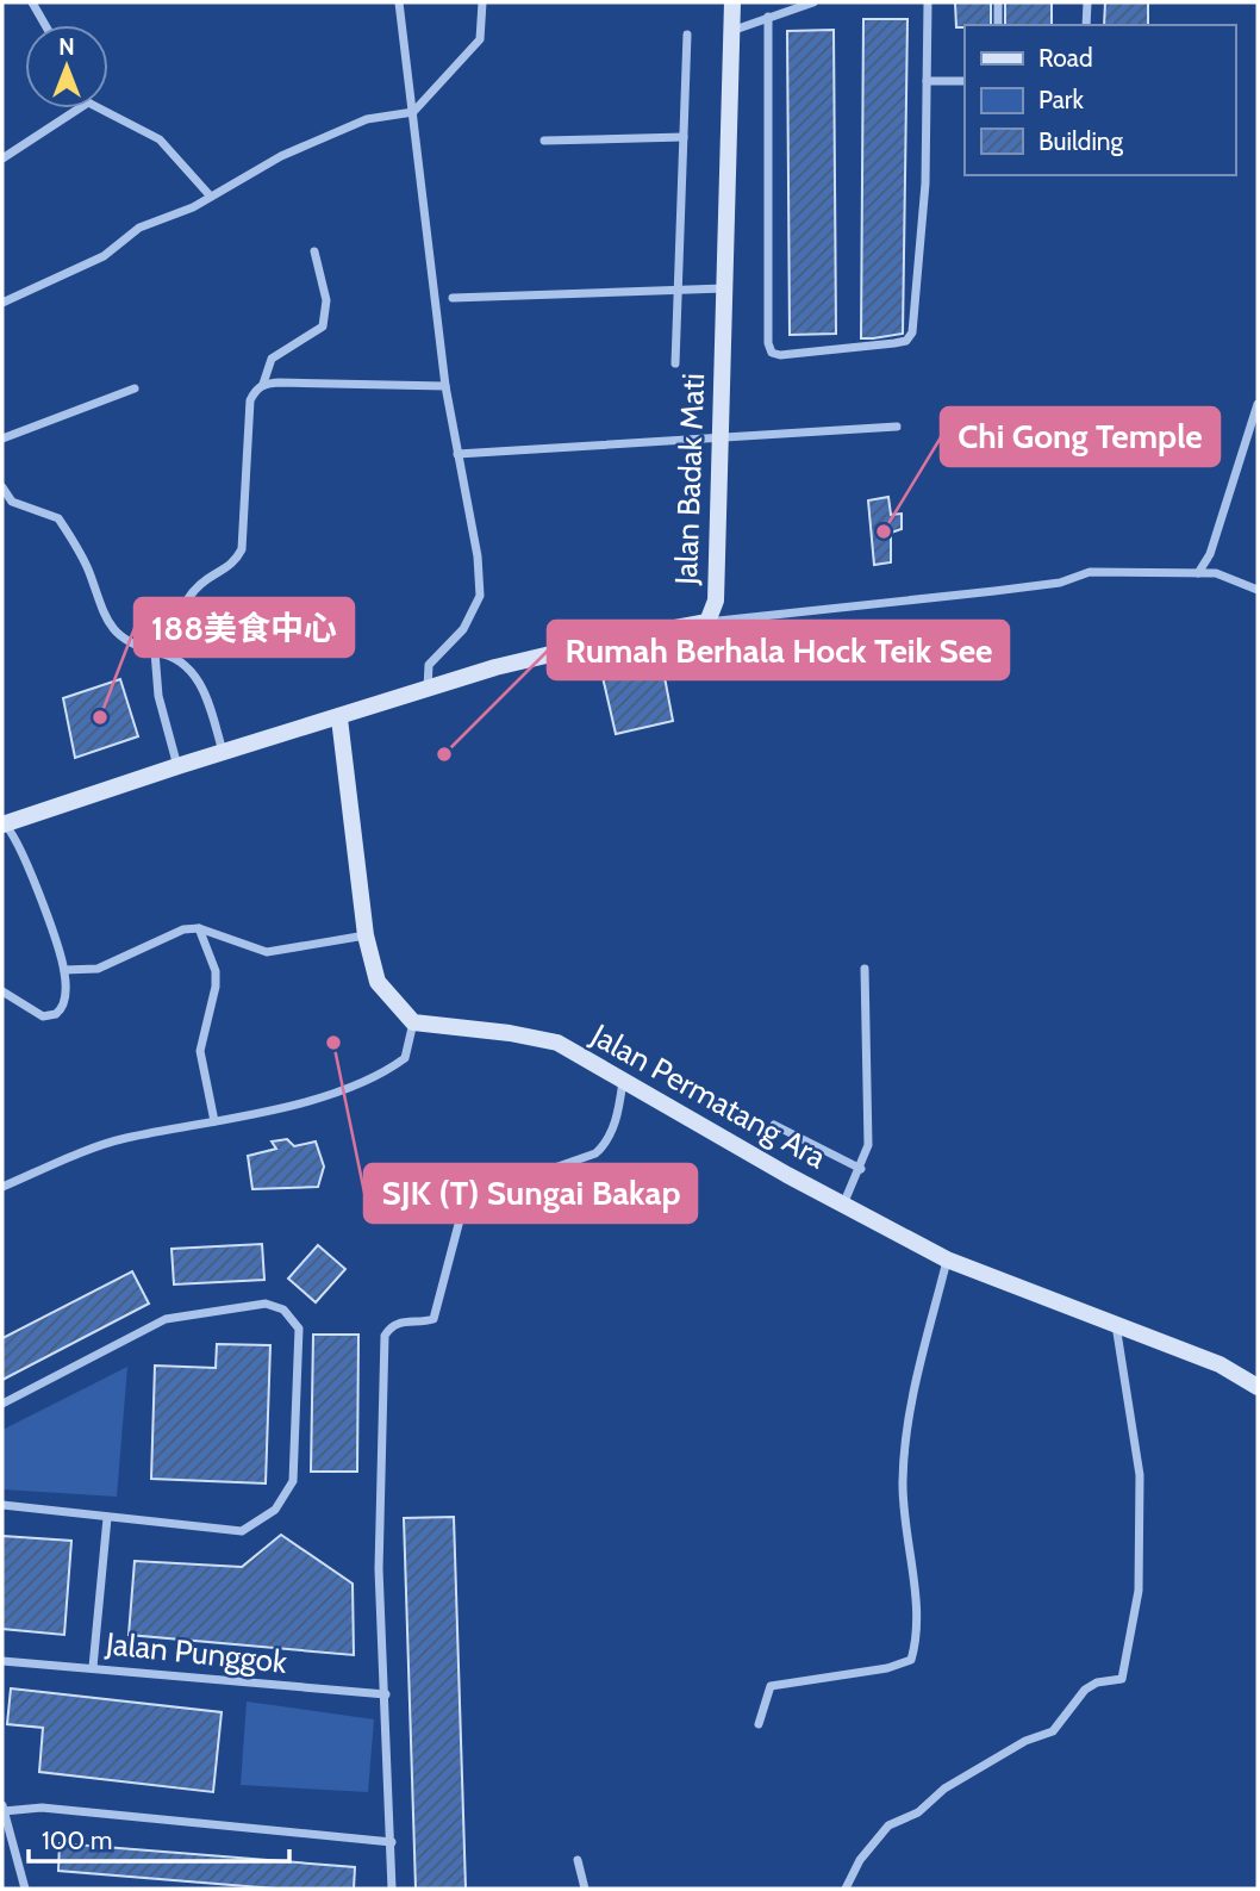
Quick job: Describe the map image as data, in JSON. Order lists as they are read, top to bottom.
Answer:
{
  "streets": {
    "main road": ["Jalan Badak Mati", "Jalan Permatang Ara"],
    "street": ["Jalan Punggok"]
  },
  "places": [
    "Chi Gong Temple",
    "188美食中心",
    "Rumah Berhala Hock Teik See",
    "SJK (T) Sungai Bakap"
  ],
  "legend": ["Road", "Park", "Building"],
  "scale_bar": "100 m",
  "north": "top"
}
